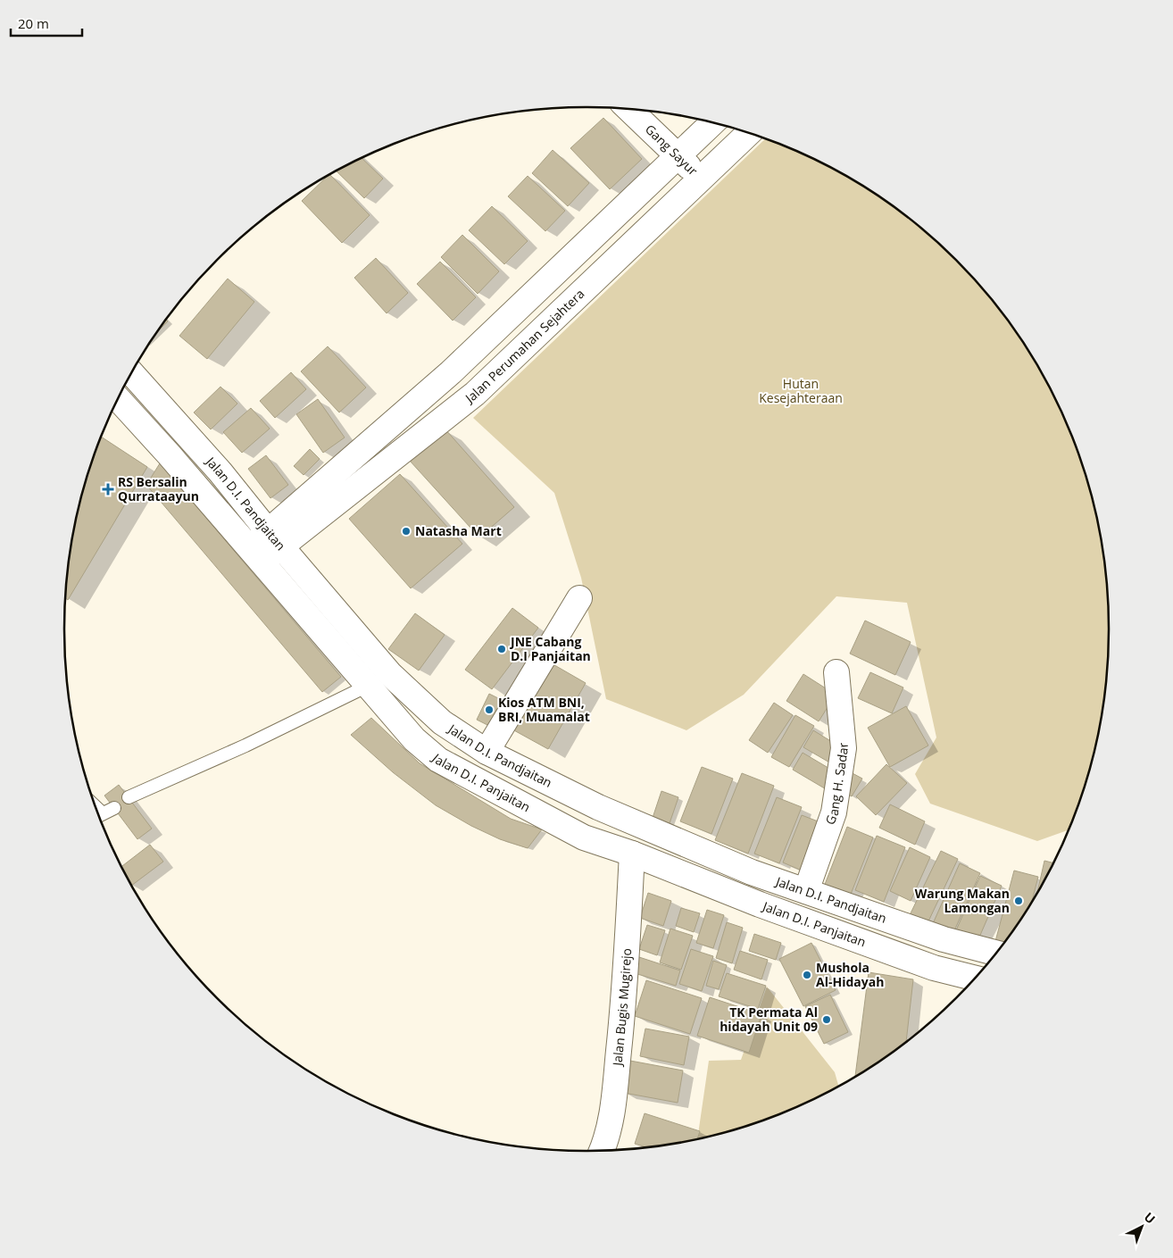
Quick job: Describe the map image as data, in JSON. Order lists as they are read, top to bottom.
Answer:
{
  "streets": {
    "main road": [
      "Gang Sayur",
      "Jalan Perumahan Sejahtera",
      "Jalan D.I. Pandjaitan",
      "Jalan D.I. Panjaitan",
      "Gang H. Sadar",
      "Jalan Bugis Mugirejo"
    ]
  },
  "crossings": [
    ["Gang Sayur", "Jalan Perumahan Sejahtera"],
    ["Jalan Perumahan Sejahtera", "Jalan D.I. Pandjaitan"],
    ["Jalan D.I. Pandjaitan", "Gang H. Sadar"],
    ["Jalan D.I. Panjaitan", "Jalan Bugis Mugirejo"]
  ],
  "parks": ["Hutan Kesejahteraan"],
  "places": {
    "health": ["RS Bersalin Qurrataayun"],
    "other": [
      "Natasha Mart",
      "JNE Cabang D.I Panjaitan",
      "Kios ATM BNI, BRI, Muamalat",
      "Warung Makan Lamongan",
      "Mushola Al-Hidayah",
      "TK Permata Al hidayah Unit 09"
    ]
  },
  "scale_bar": "20 m",
  "north": "top right"
}
